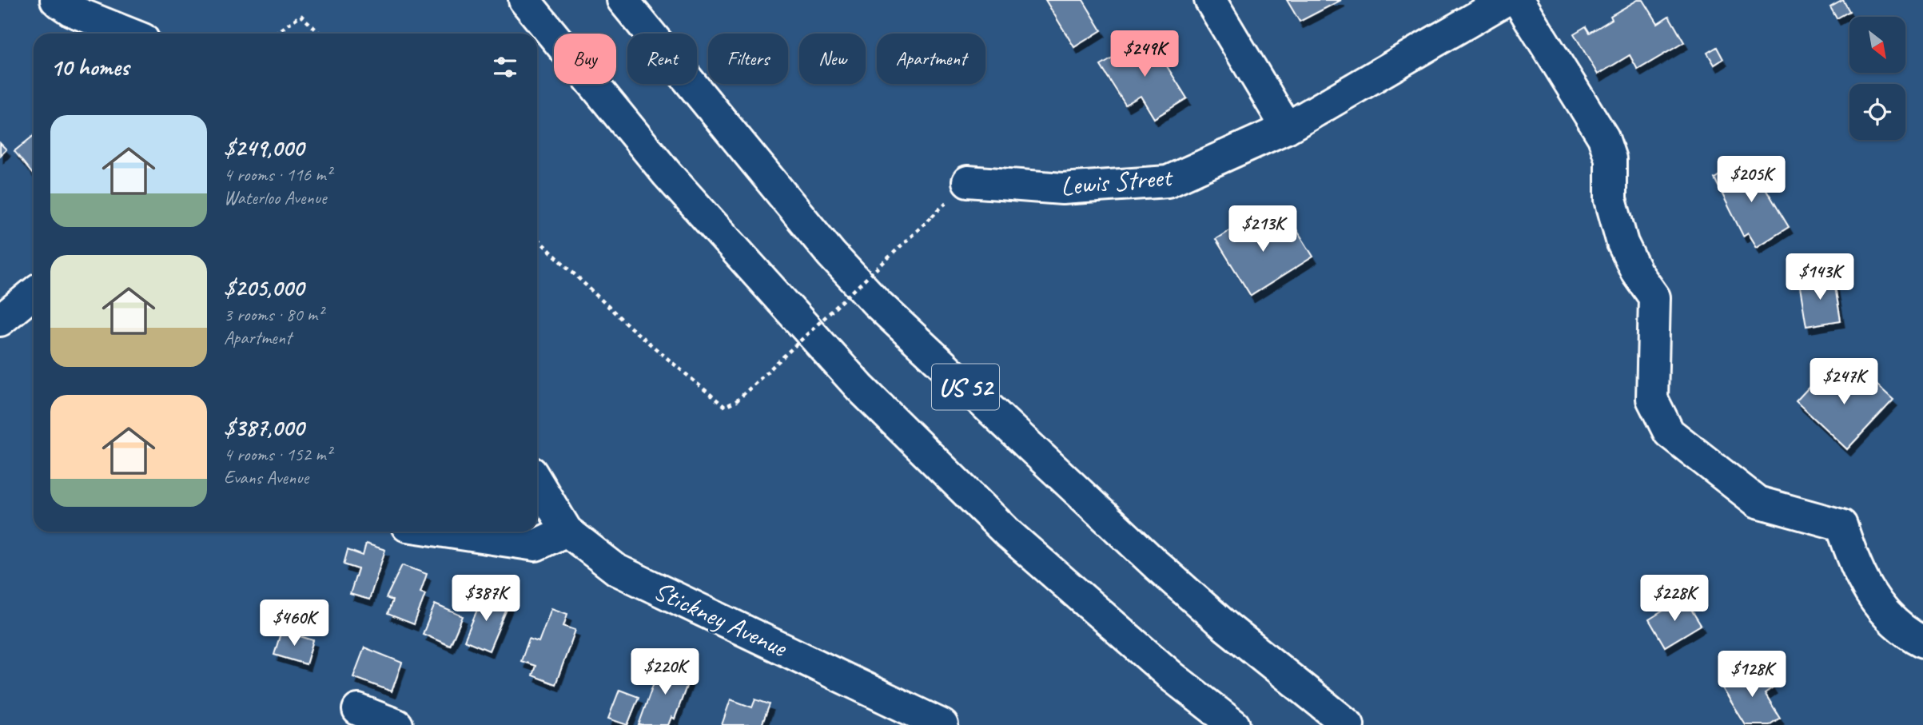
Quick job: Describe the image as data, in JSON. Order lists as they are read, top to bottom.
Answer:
{
  "streets": {
    "main road": ["Lewis Street", "US 52", "Stickney Avenue"]
  },
  "north": "bottom right",
  "page": {
    "price": [
      "$249K",
      "$205K",
      "$213K",
      "$143K",
      "$247K",
      "$387K",
      "$228K",
      "$460K",
      "$220K",
      "$128K"
    ],
    "chip": [
      "Buy",
      "Rent",
      "Filters",
      "New",
      "Apartment"
    ],
    "heading": "10 homes",
    "list": [
      {
        "name": "$249,000",
        "note": "4 rooms · 116 m² · Waterloo Avenue"
      },
      {
        "name": "$205,000",
        "note": "3 rooms · 80 m² · Apartment"
      },
      {
        "name": "$387,000",
        "note": "4 rooms · 152 m² · Evans Avenue"
      }
    ]
  }
}
